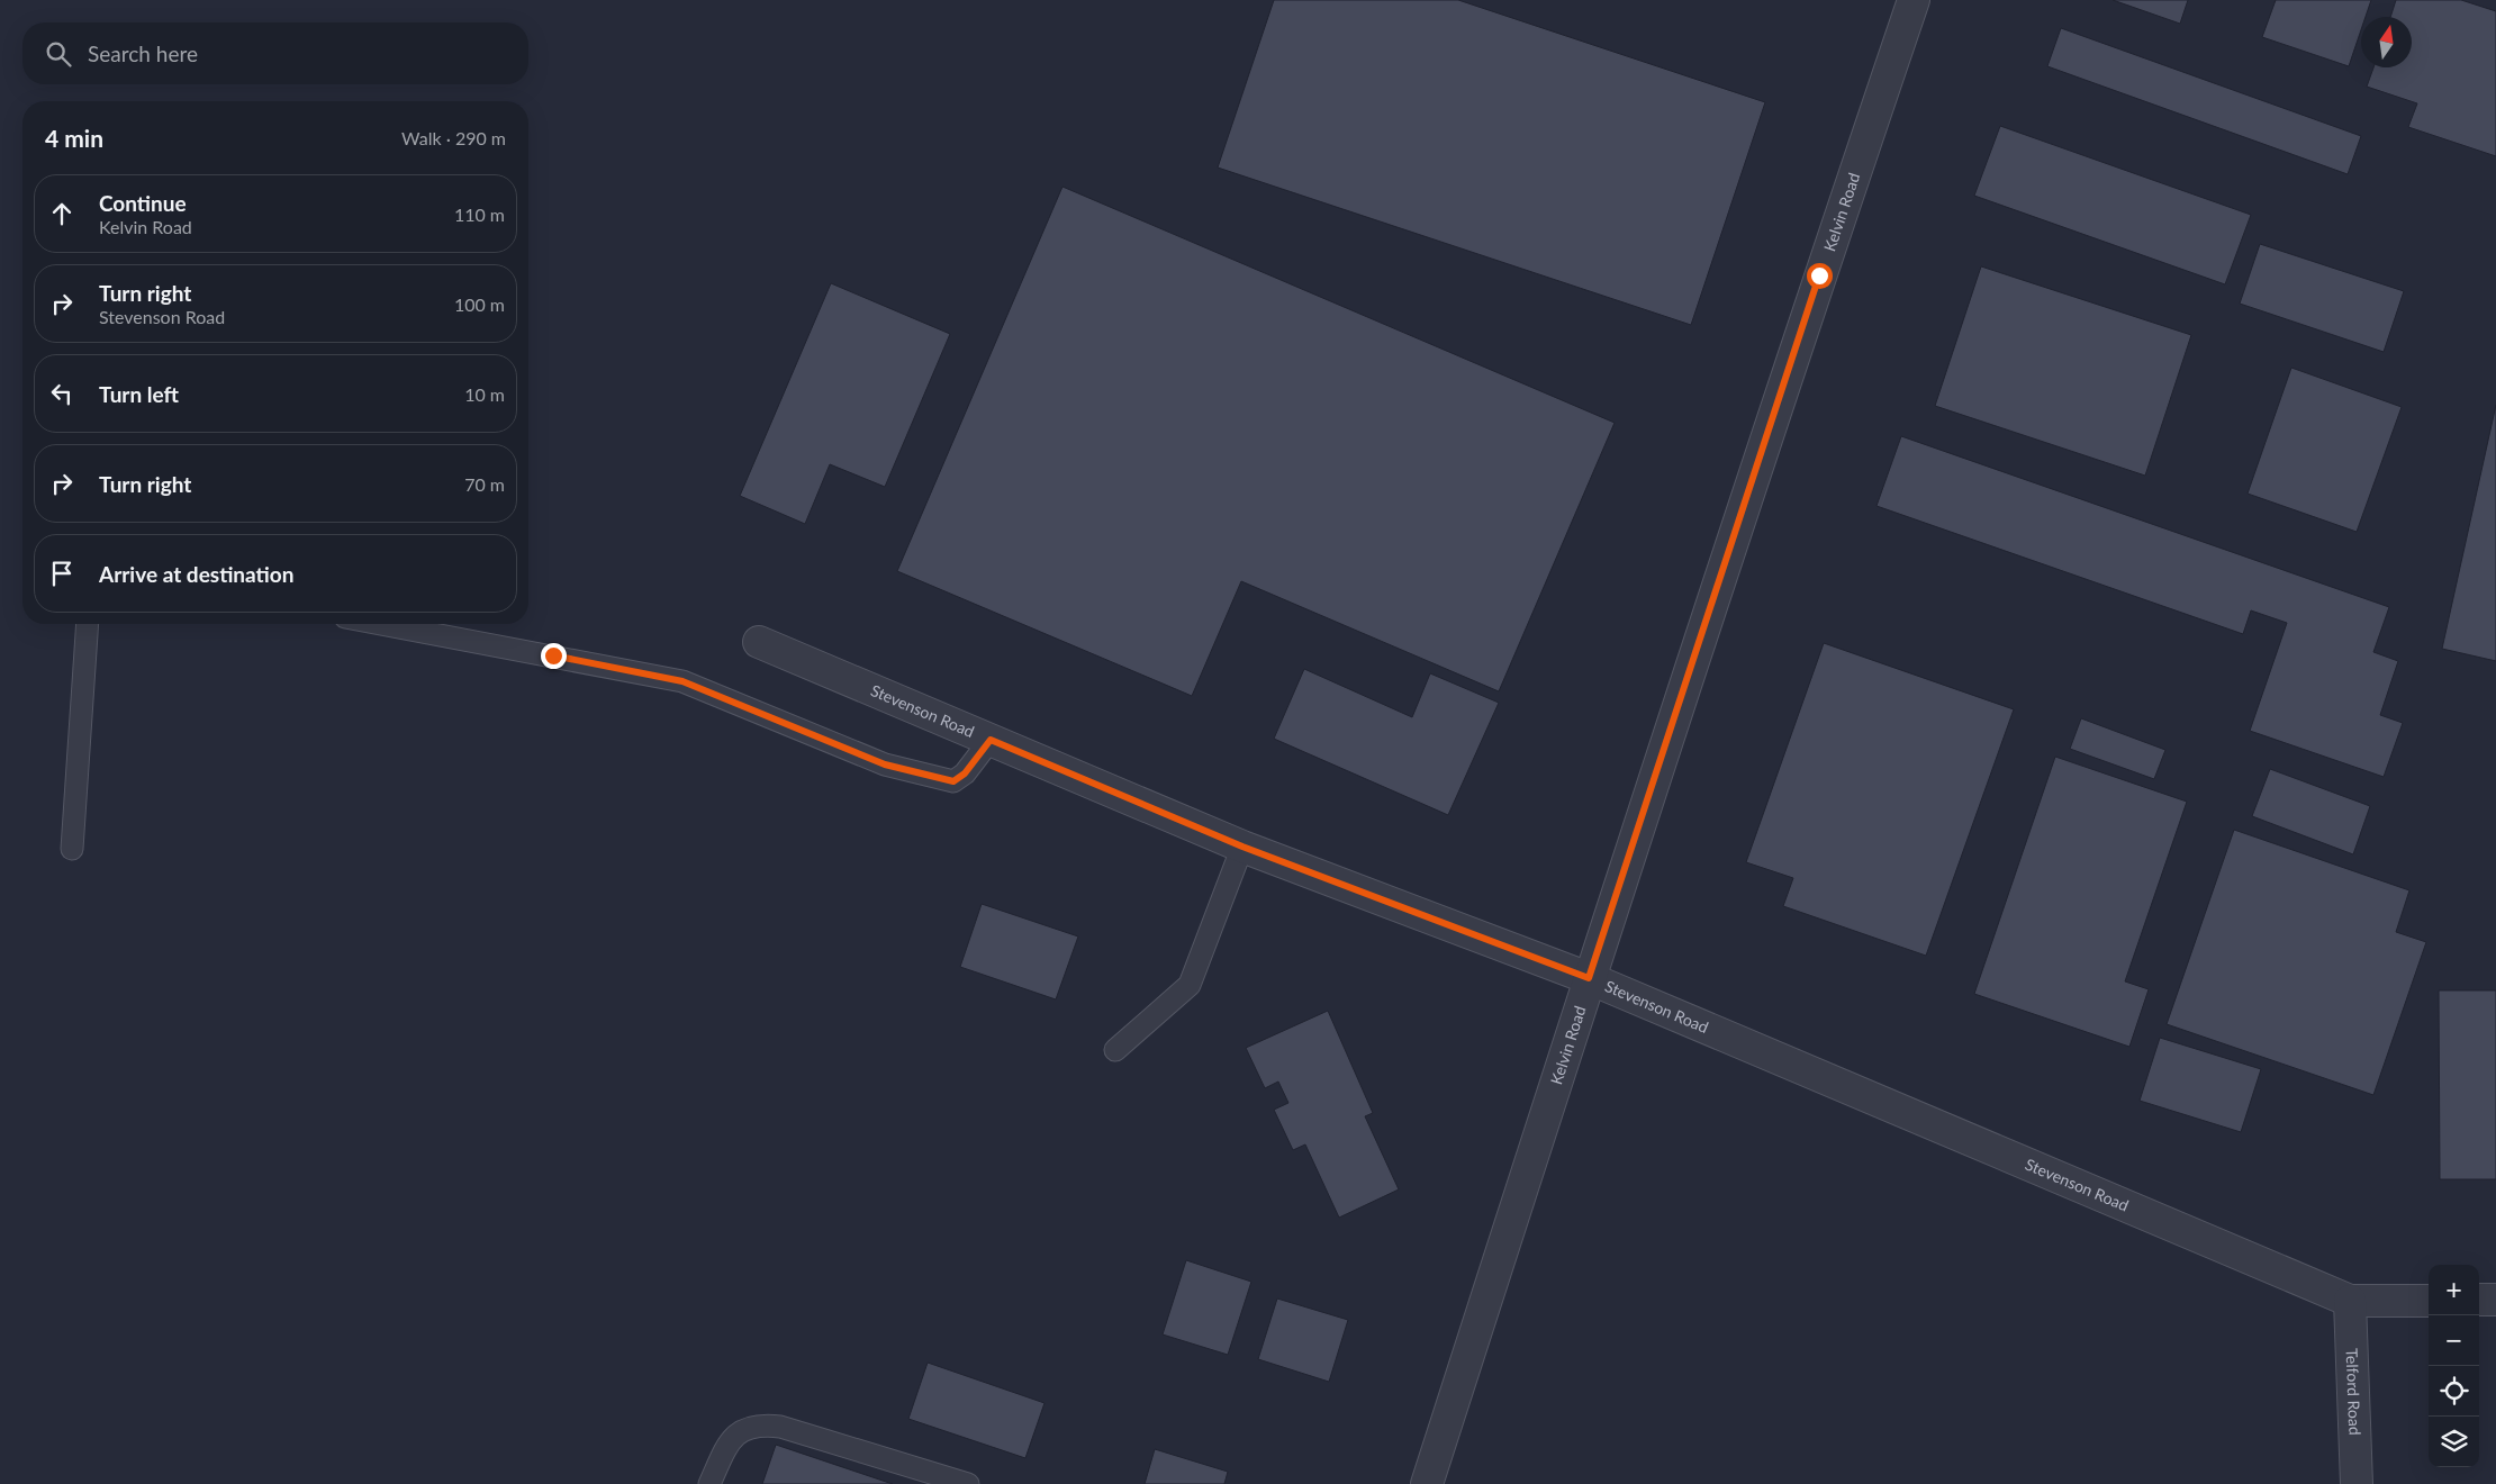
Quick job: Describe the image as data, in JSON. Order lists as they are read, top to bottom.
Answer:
{
  "streets": {
    "street": ["Kelvin Road", "Stevenson Road", "Telford Road"]
  },
  "crossings": [
    ["Kelvin Road", "Stevenson Road"],
    ["Stevenson Road", "Telford Road"]
  ],
  "north": "top",
  "page": {
    "search": "Search here",
    "heading": ["4 min", "Walk · 290 m"],
    "list": [
      ["Continue", "Kelvin Road", "110 m"],
      ["Turn right", "Stevenson Road", "100 m"],
      ["Turn left", "10 m"],
      ["Turn right", "70 m"],
      "Arrive at destination"
    ],
    "map_buttons": ["+", "−"]
  }
}
